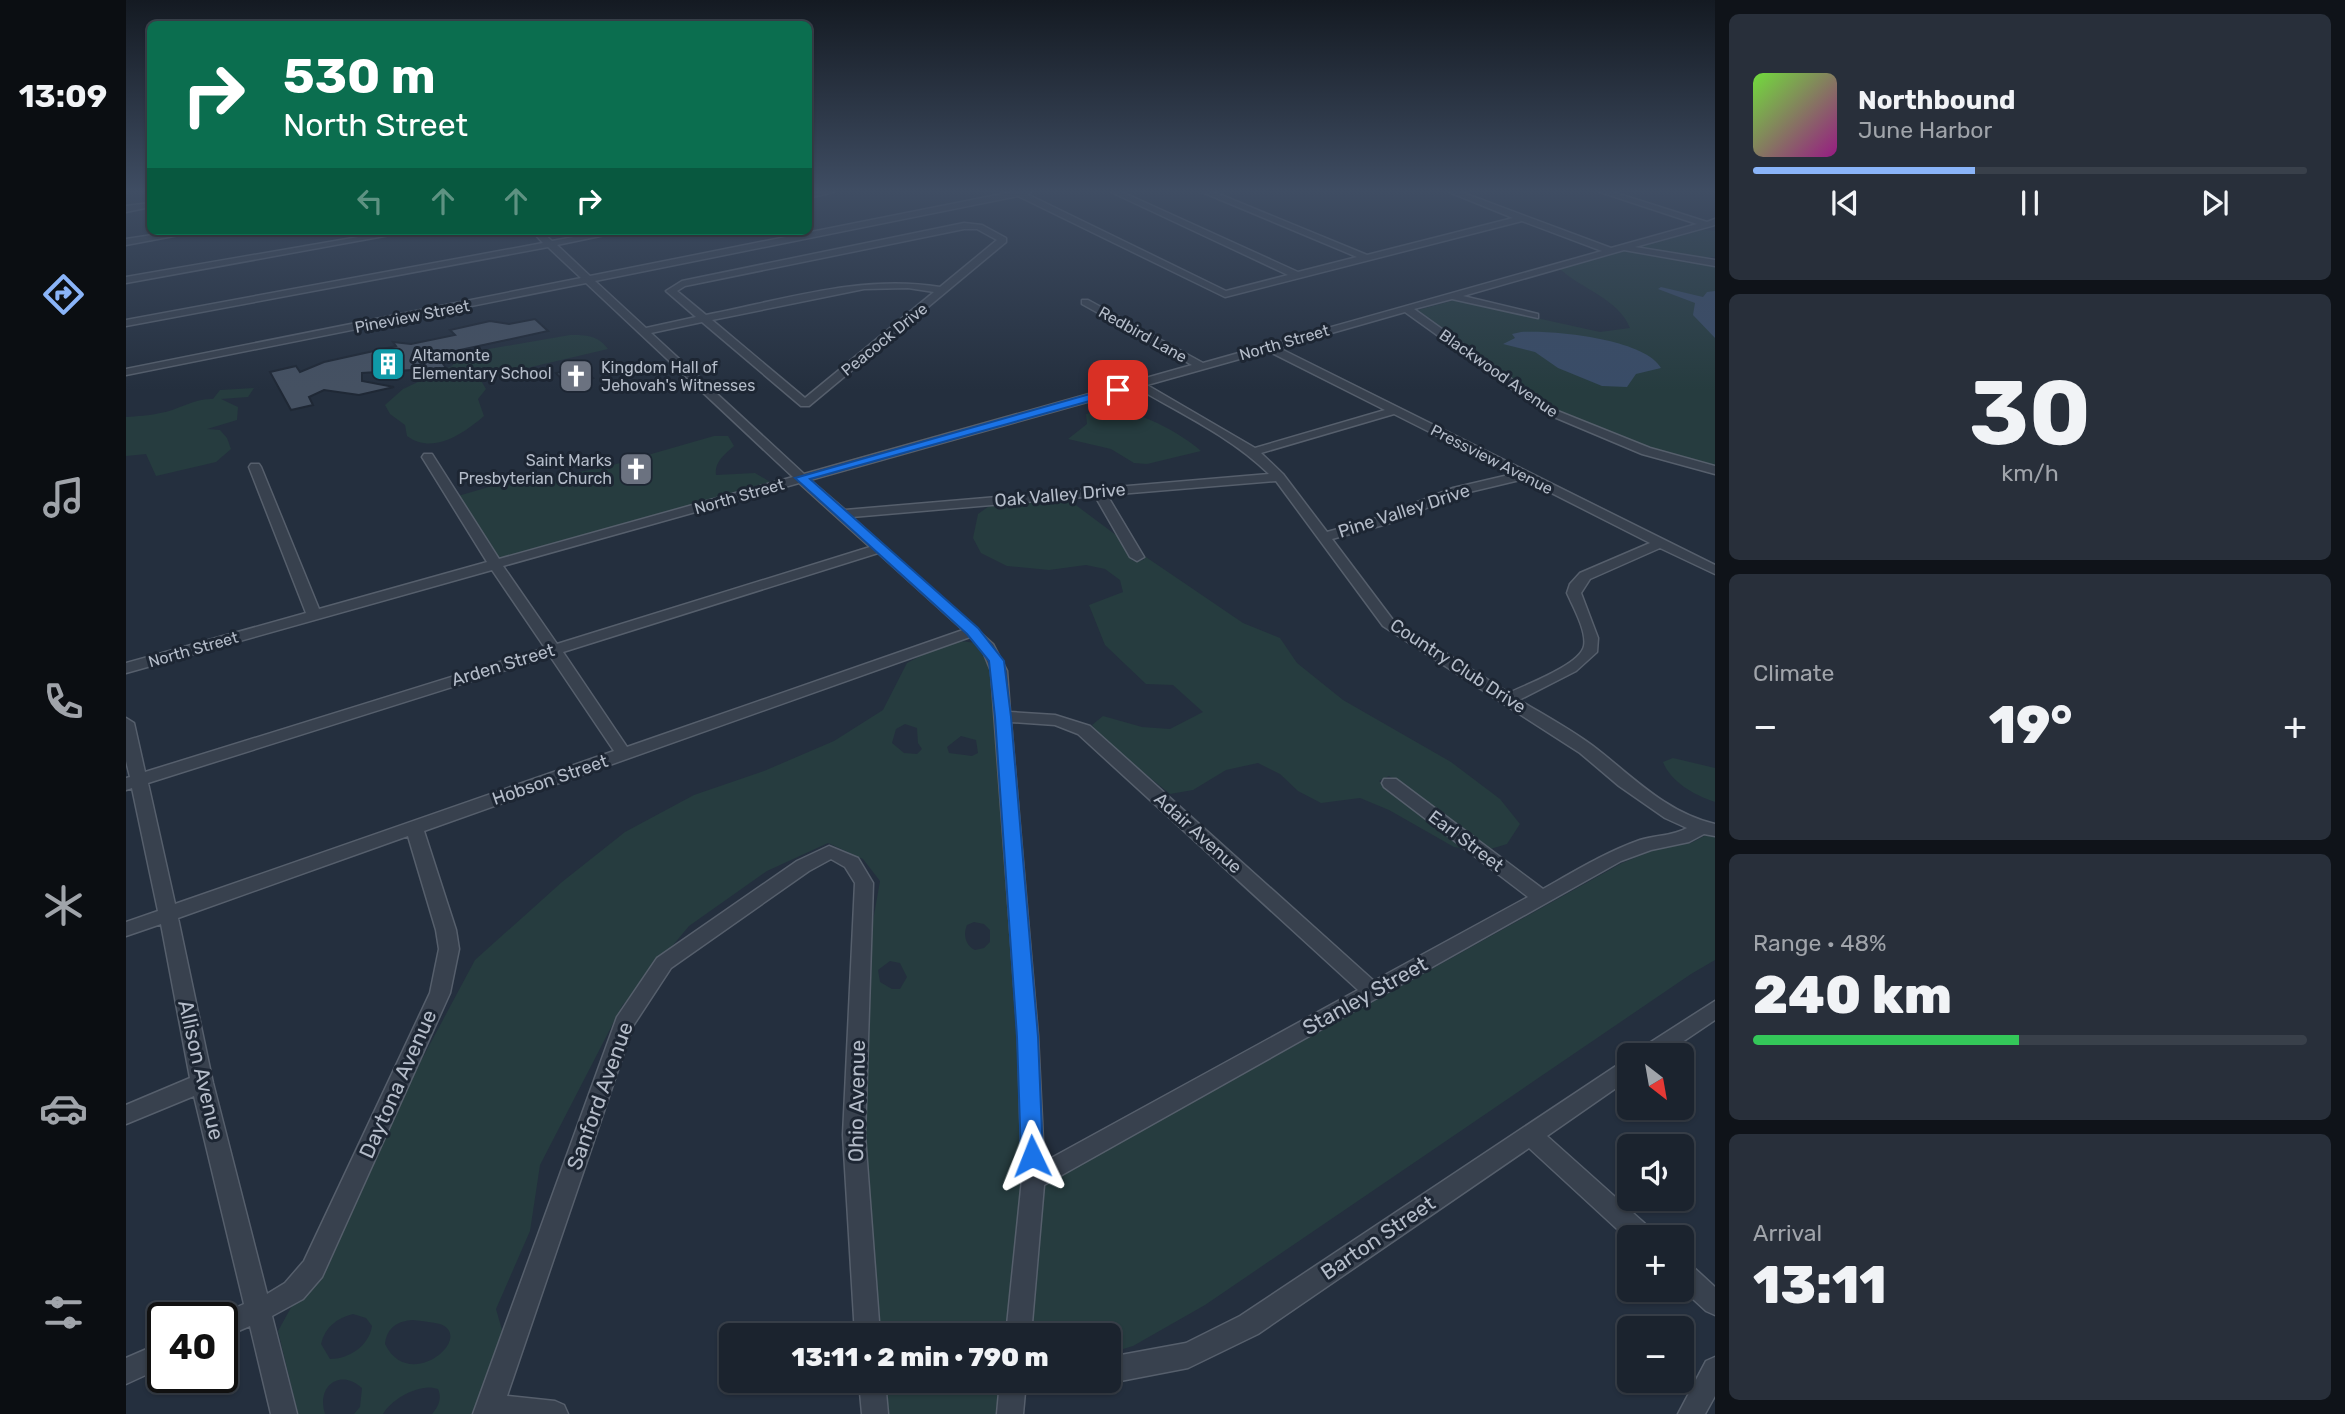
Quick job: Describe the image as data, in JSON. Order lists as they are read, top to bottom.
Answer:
{
  "streets": {
    "street": [
      "Pineview Street",
      "Redbird Lane",
      "Peacock Drive",
      "North Street",
      "Blackwood Avenue",
      "Pressview Avenue",
      "Oak Valley Drive",
      "Pine Valley Drive",
      "Arden Street",
      "Country Club Drive",
      "Hobson Street",
      "Adair Avenue",
      "Earl Street",
      "Stanley Street",
      "Allison Avenue",
      "Daytona Avenue",
      "Sanford Avenue",
      "Ohio Avenue",
      "Barton Street"
    ]
  },
  "crossings": [
    ["Redbird Lane", "North Street"],
    ["North Street", "Blackwood Avenue"],
    ["North Street", "Pressview Avenue"],
    ["North Street", "Country Club Drive"],
    ["Pressview Avenue", "Pine Valley Drive"],
    ["Oak Valley Drive", "Country Club Drive"],
    ["Pine Valley Drive", "Country Club Drive"],
    ["Arden Street", "Allison Avenue"],
    ["Country Club Drive", "Stanley Street"],
    ["Hobson Street", "Allison Avenue"],
    ["Hobson Street", "Daytona Avenue"],
    ["Adair Avenue", "Stanley Street"],
    ["Earl Street", "Stanley Street"],
    ["Allison Avenue", "Daytona Avenue"],
    ["Sanford Avenue", "Ohio Avenue"]
  ],
  "places": {
    "building": ["Altamonte Elementary School"],
    "church": ["Kingdom Hall of Jehovah's Witnesses", "Saint Marks Presbyterian Church"]
  },
  "north": "bottom right",
  "page": {
    "tabs": "13:09",
    "turn": ["530 m", "North Street"],
    "song": ["Northbound", "June Harbor"],
    "tile": [
      ["30", "km/h"],
      "Climate",
      ["Range · 48%", "240 km"],
      ["Arrival", "13:11"]
    ],
    "heat": ["−", "19°", "+"],
    "map_buttons": ["+", "−"],
    "limit": "40",
    "trip": "13:11 · 2 min · 790 m"
  }
}
